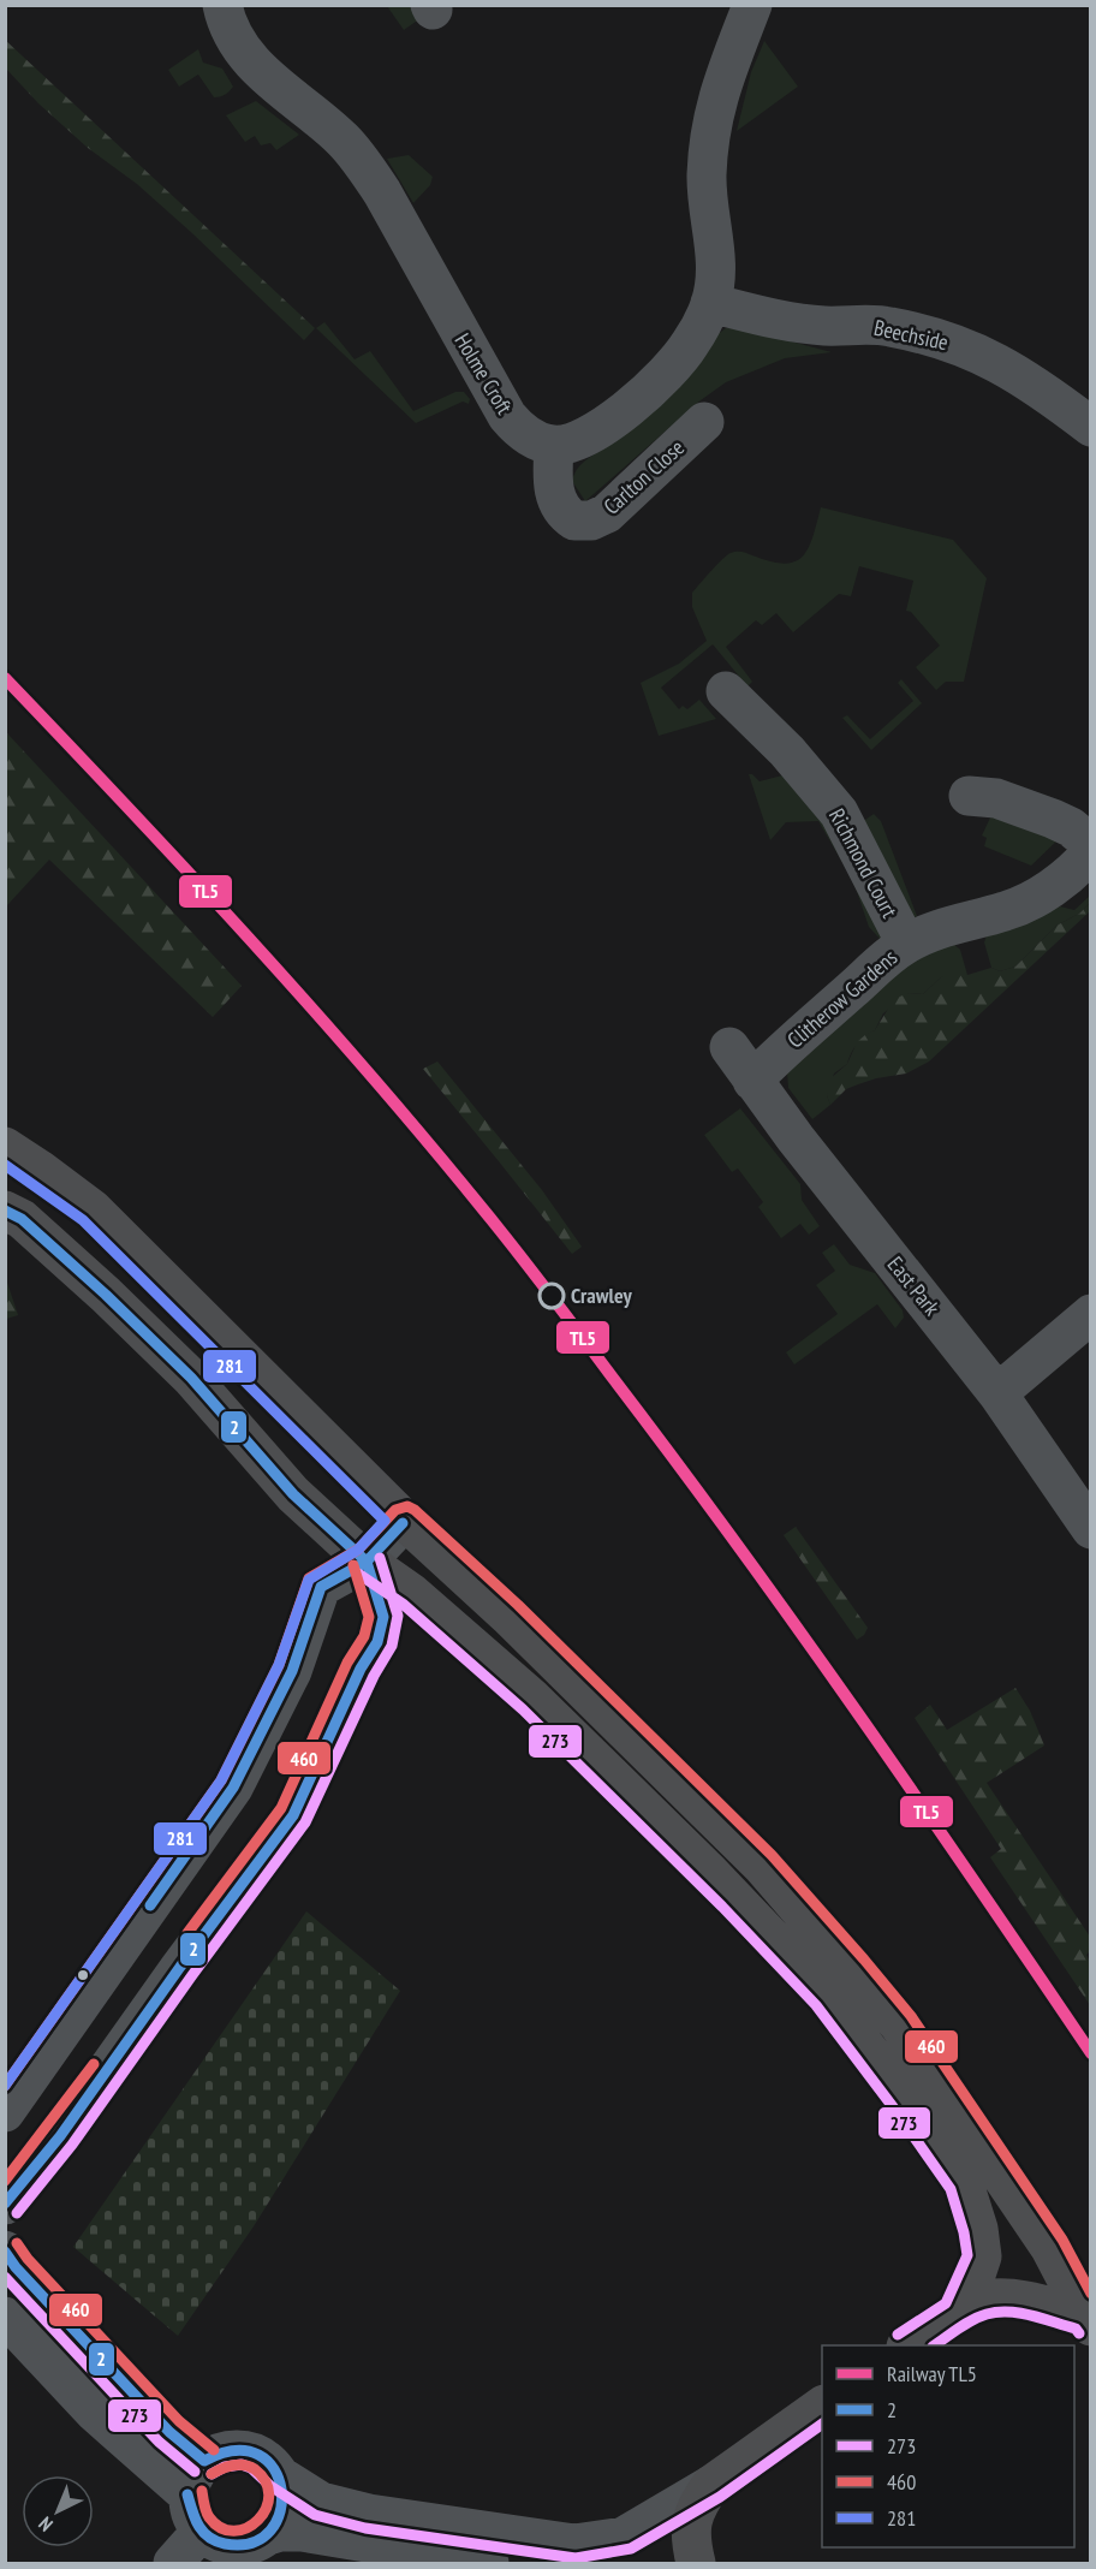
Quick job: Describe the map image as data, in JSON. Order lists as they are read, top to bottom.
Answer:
{
  "streets": {
    "street": [
      "Beechside",
      "Holme Croft",
      "Carlton Close",
      "Richmond Court",
      "Clitherow Gardens",
      "East Park"
    ]
  },
  "crossings": [
    ["Holme Croft", "Carlton Close"],
    ["Richmond Court", "Clitherow Gardens"],
    ["Clitherow Gardens", "East Park"]
  ],
  "places": ["Crawley"],
  "lines": [
    "rail line TL5",
    "transit line 281",
    "transit line 2",
    "transit line 460",
    "transit line 273"
  ],
  "legend": [
    "Railway TL5",
    "2",
    "273",
    "460",
    "281"
  ],
  "north": "bottom left"
}
